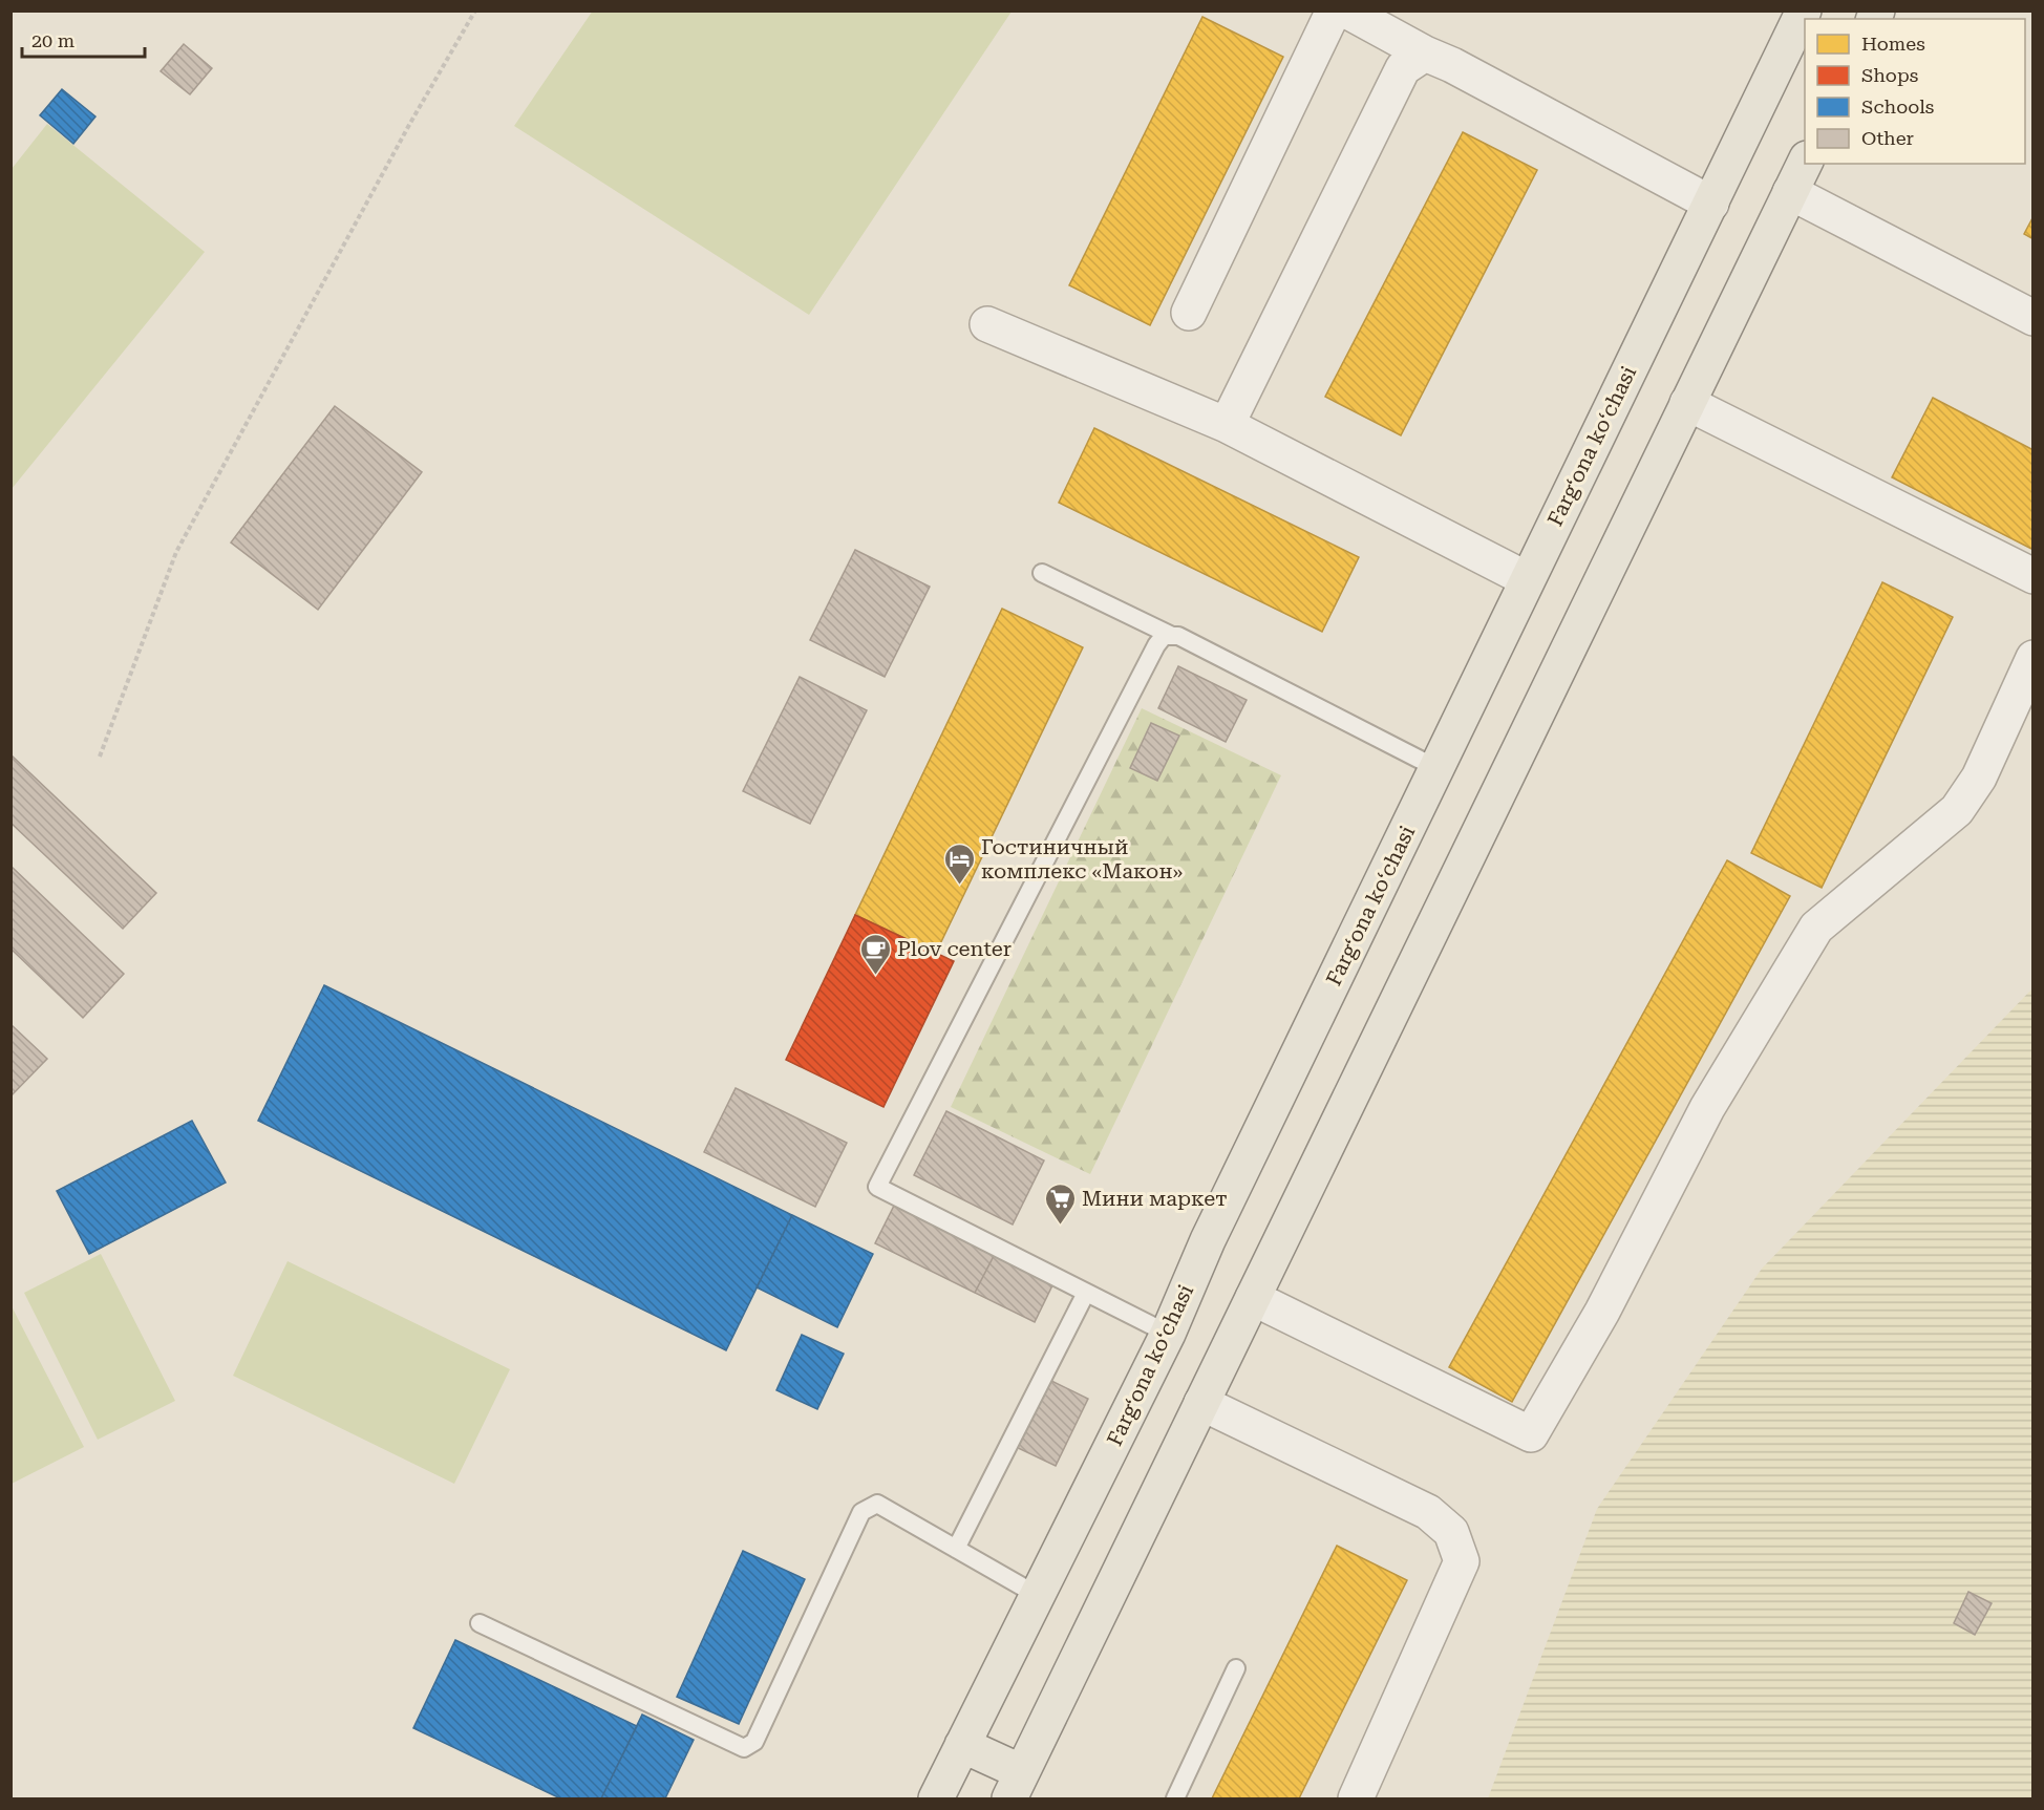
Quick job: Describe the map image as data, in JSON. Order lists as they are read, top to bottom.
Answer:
{
  "streets": {
    "main road": ["Fargʻona koʻchasi"]
  },
  "places": {
    "hotel": ["Гостиничный комплекс «Макон»"],
    "cafe": ["Plov center"],
    "supermarket": ["Мини маркет"]
  },
  "legend": [
    "Homes",
    "Shops",
    "Schools",
    "Other"
  ],
  "scale_bar": "20 m"
}
